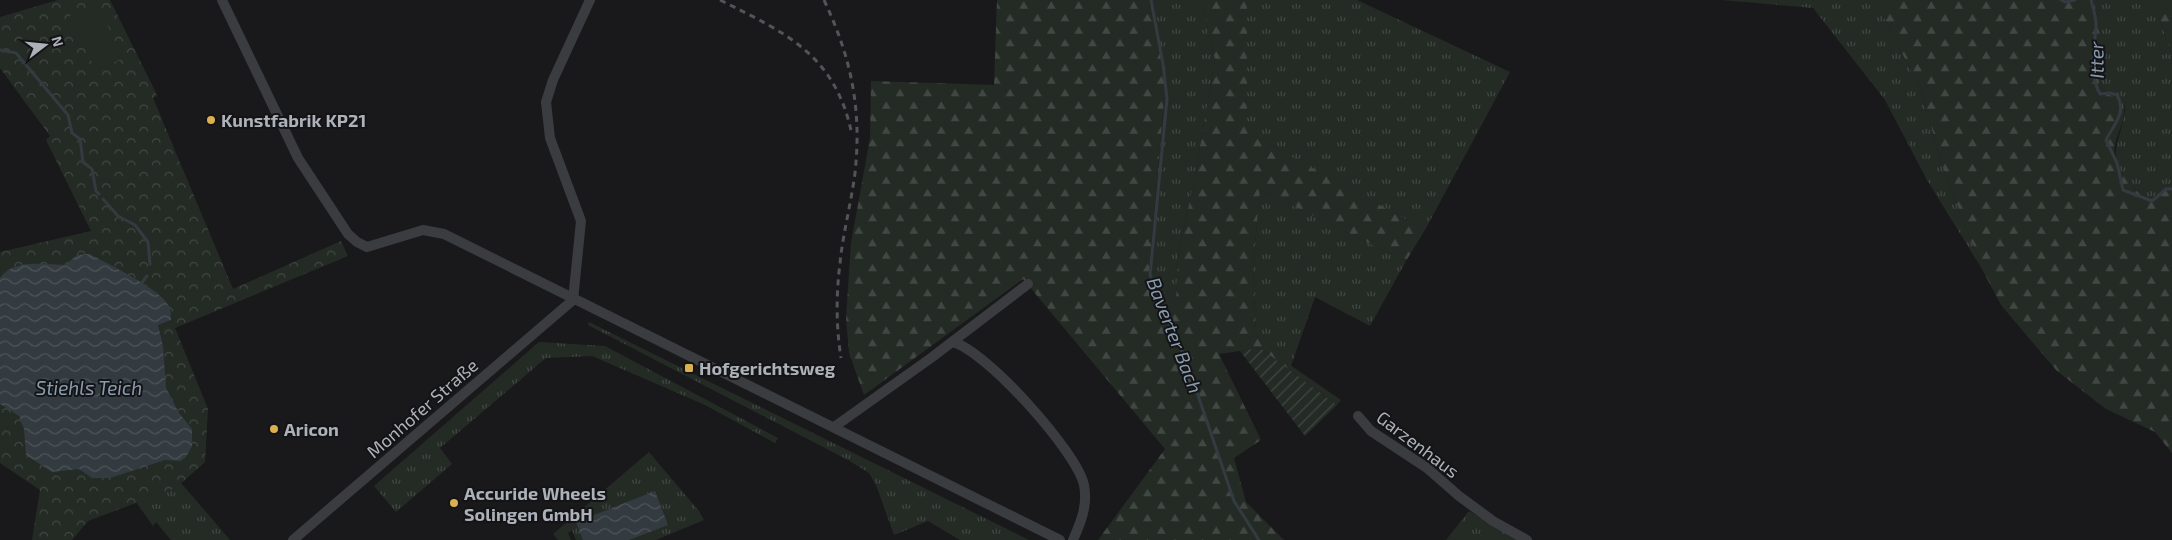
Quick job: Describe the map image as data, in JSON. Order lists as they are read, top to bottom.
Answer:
{
  "streets": {
    "street": ["Monhofer Straße", "Garzenhaus"]
  },
  "water": ["Itter", "Baverter Bach", "Stiehls Teich"],
  "places": {
    "other": ["Kunstfabrik KP21", "Aricon", "Accuride Wheels Solingen GmbH"],
    "transit": ["Hofgerichtsweg"]
  },
  "north": "right"
}
